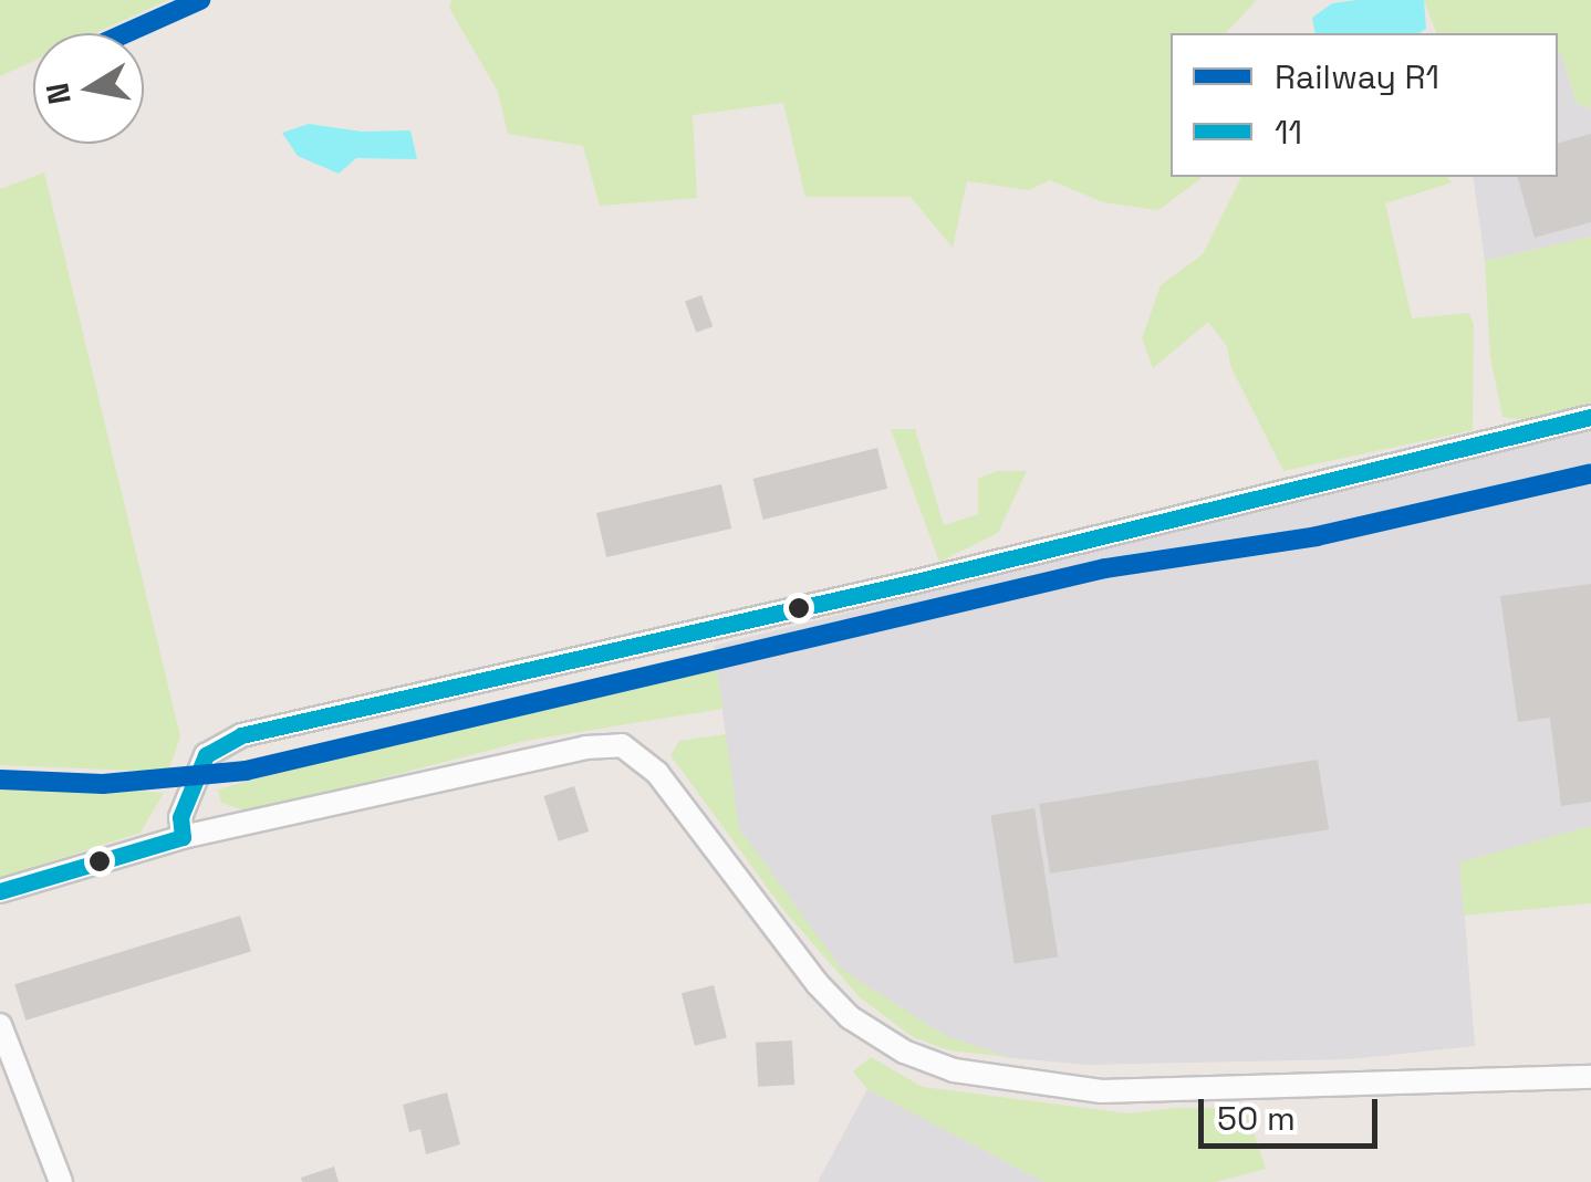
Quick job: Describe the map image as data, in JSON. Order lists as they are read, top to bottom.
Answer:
{
  "lines": ["rail line R1", "transit line 11"],
  "legend": ["Railway R1", "11"],
  "scale_bar": "50 m",
  "north": "left"
}
